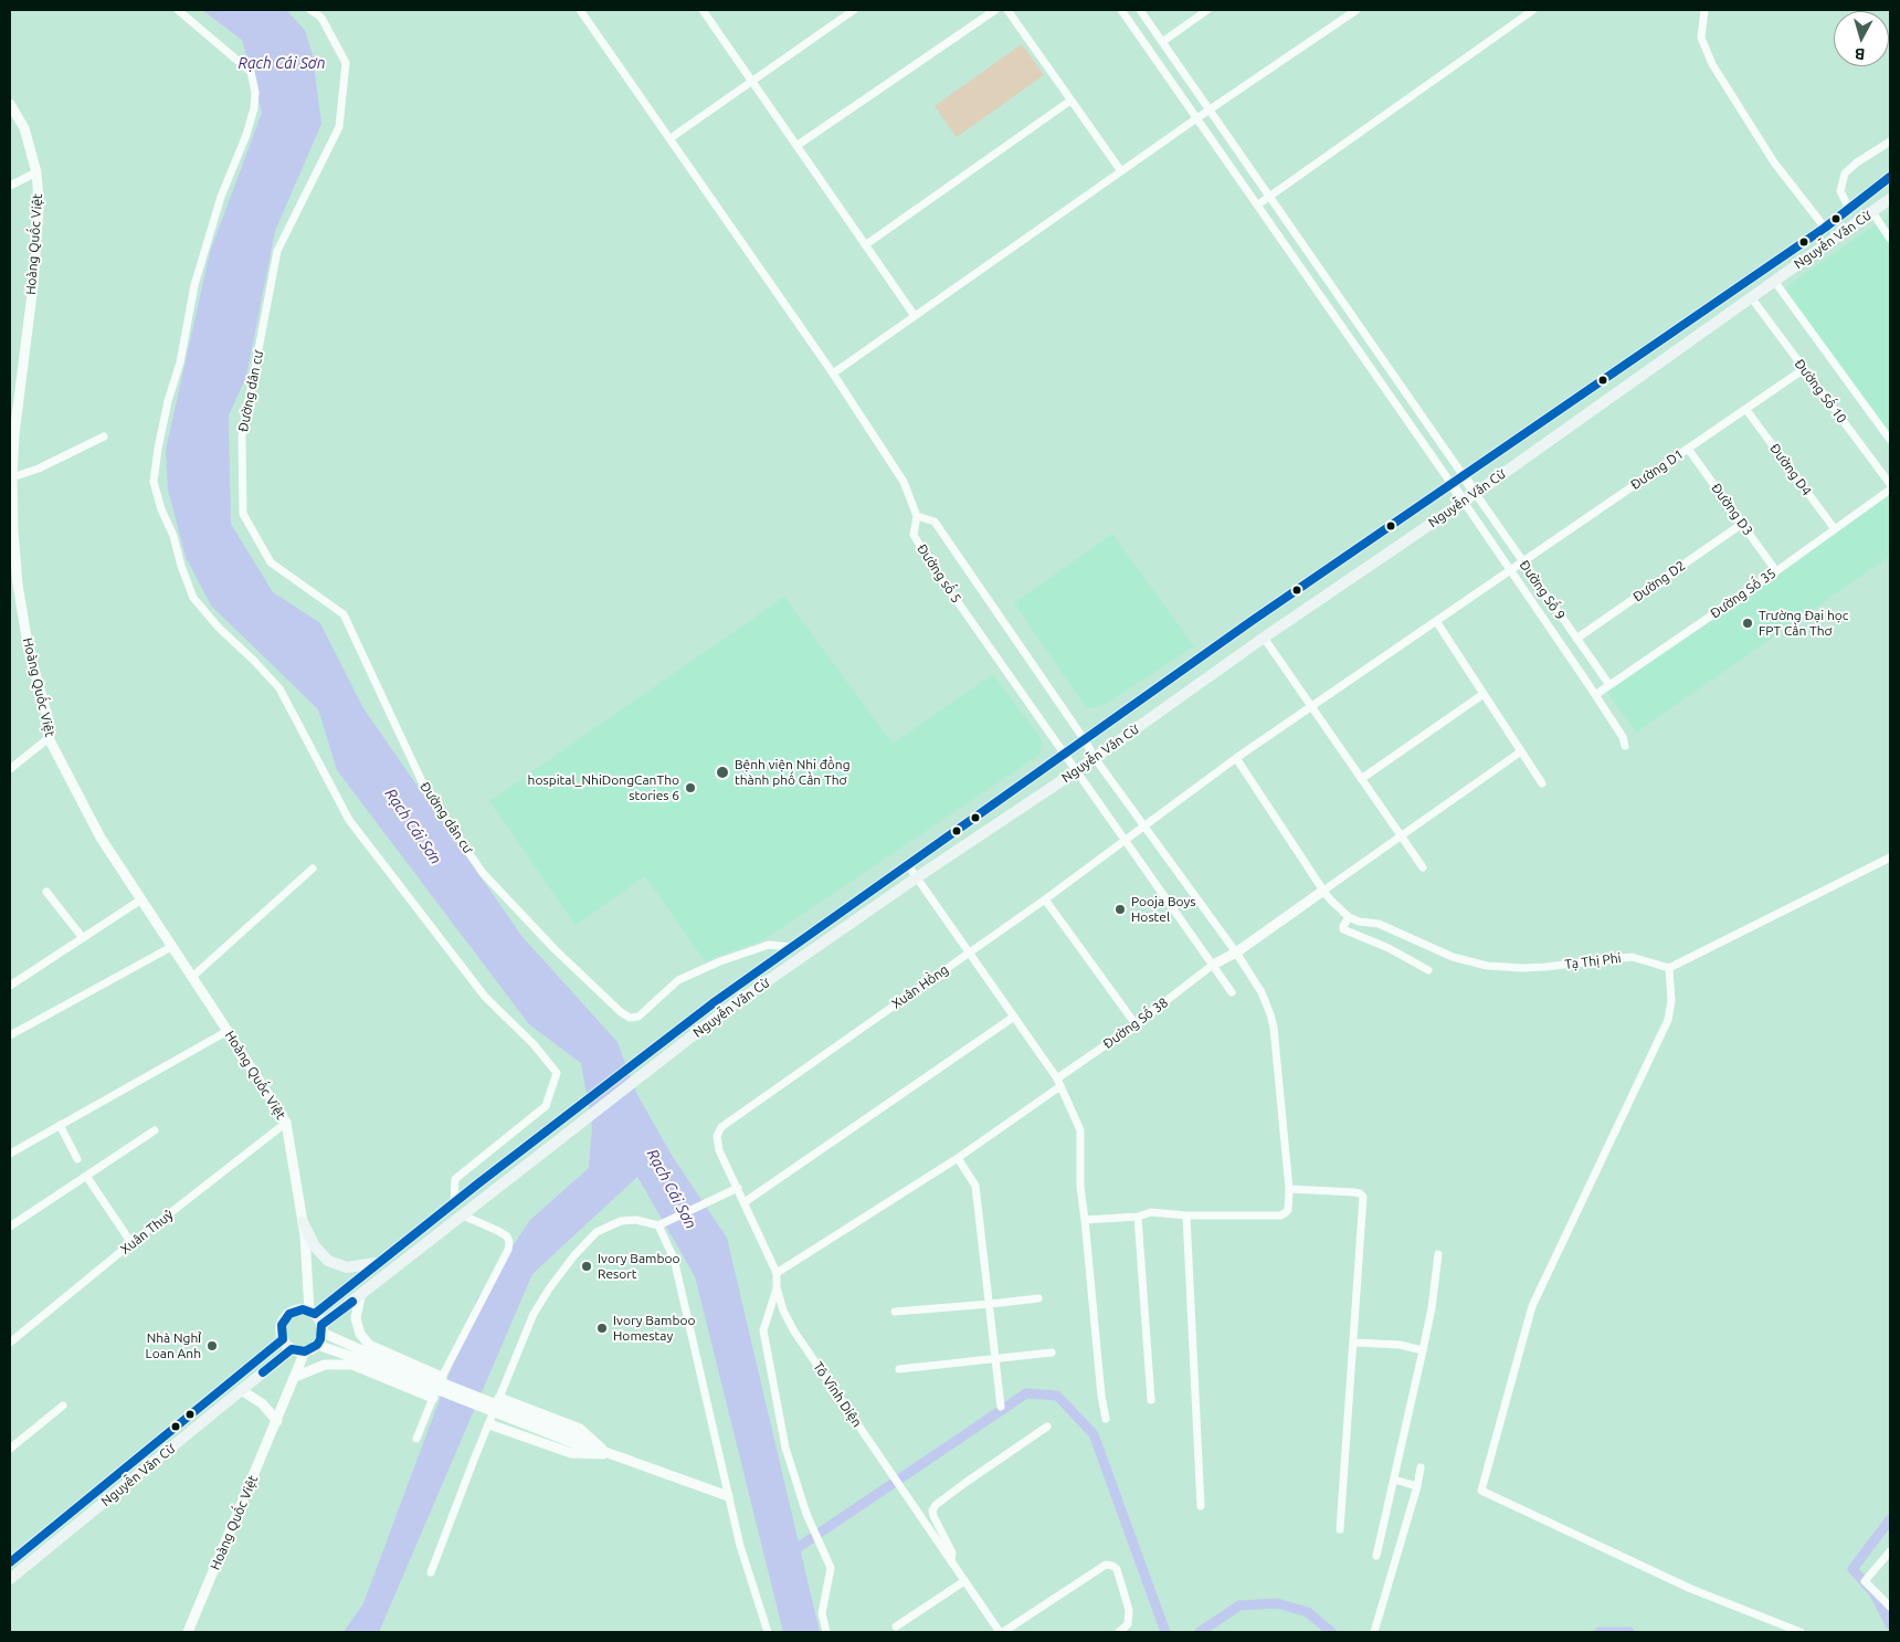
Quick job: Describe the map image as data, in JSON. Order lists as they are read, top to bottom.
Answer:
{
  "streets": {
    "main road": ["Nguyễn Văn Cừ"],
    "street": [
      "Hoàng Quốc Việt",
      "Đường dân cư",
      "Đường Số 10",
      "Đường D1",
      "Đường D4",
      "Đường D3",
      "Đường số 5",
      "Đường D2",
      "Đường Số 9",
      "Đường Số 35",
      "Tạ Thị Phi",
      "Xuân Hồng",
      "Đường Số 38",
      "Xuân Thuỷ",
      "Tô Vĩnh Diện"
    ]
  },
  "crossings": [
    ["Nguyễn Văn Cừ", "Hoàng Quốc Việt"],
    ["Nguyễn Văn Cừ", "Đường dân cư"],
    ["Nguyễn Văn Cừ", "Đường Số 10"],
    ["Nguyễn Văn Cừ", "Đường số 5"],
    ["Nguyễn Văn Cừ", "Đường Số 9"],
    ["Hoàng Quốc Việt", "Xuân Thuỷ"],
    ["Đường Số 10", "Đường D1"],
    ["Đường D1", "Đường D4"],
    ["Đường D1", "Đường D3"],
    ["Đường D1", "Đường Số 9"],
    ["Đường D1", "Xuân Hồng"],
    ["Đường D4", "Đường Số 35"],
    ["Đường D3", "Đường D2"],
    ["Đường D3", "Đường Số 35"],
    ["Đường số 5", "Xuân Hồng"],
    ["Đường số 5", "Đường Số 38"],
    ["Đường D2", "Đường Số 9"],
    ["Đường Số 9", "Đường Số 35"],
    ["Xuân Hồng", "Tô Vĩnh Diện"],
    ["Đường Số 38", "Tô Vĩnh Diện"]
  ],
  "water": ["Rạch Cái Sơn"],
  "places": [
    "Trường Đại học FPT Cần Thơ",
    "Bệnh viện Nhi đồng thành phố Cần Thơ",
    "hospital_NhiDongCanTho stories 6",
    "Pooja Boys Hostel",
    "Ivory Bamboo Resort",
    "Ivory Bamboo Homestay",
    "Nhà Nghỉ Loan Anh"
  ],
  "north": "bottom"
}
